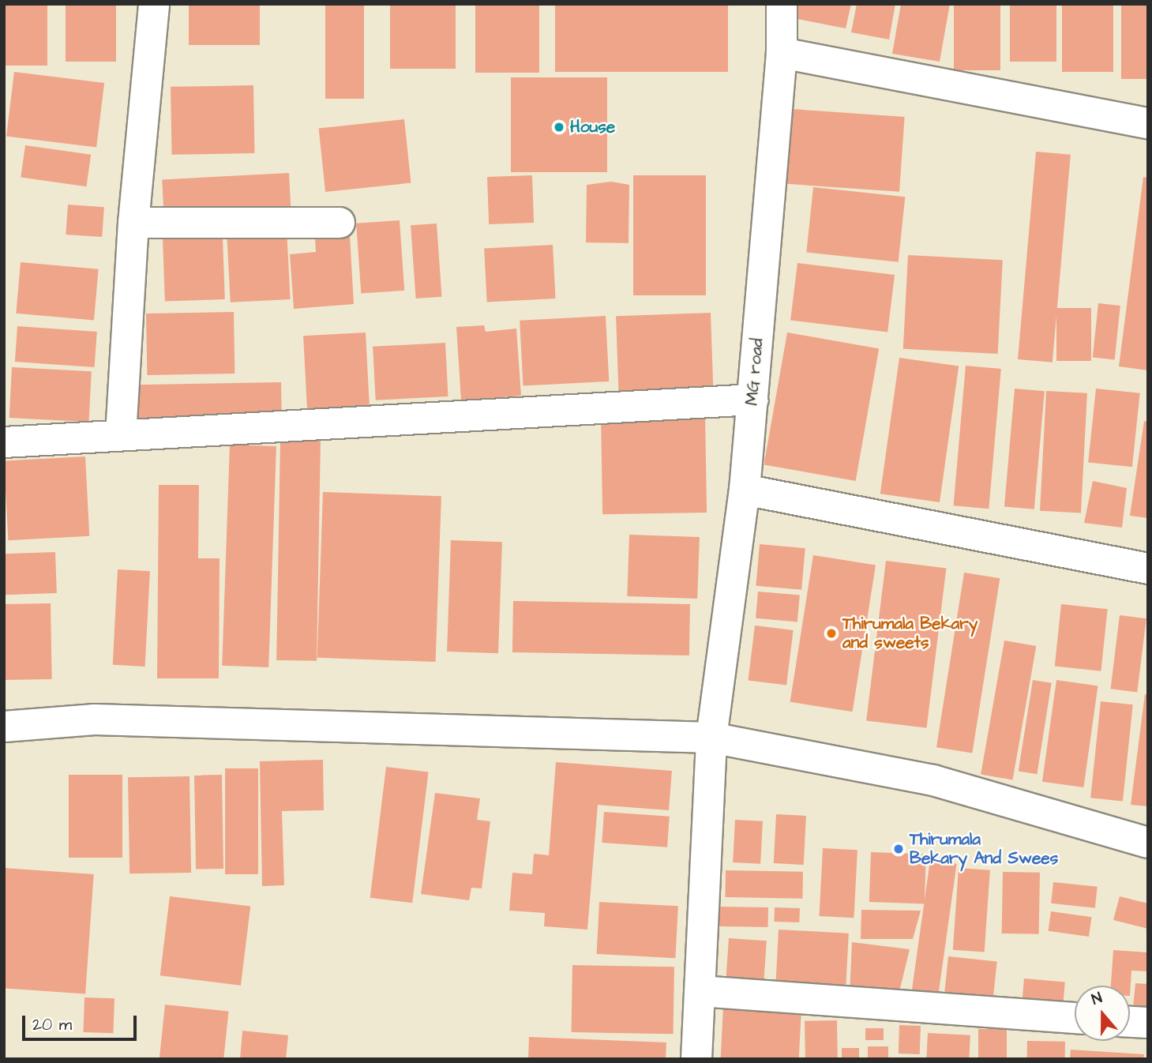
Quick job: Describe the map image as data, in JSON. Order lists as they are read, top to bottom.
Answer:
{
  "streets": {
    "street": ["MG road"]
  },
  "places": ["House", "Thirumala Bekary and sweets", "Thirumala Bekary And Swees"],
  "scale_bar": "20 m",
  "north": "top"
}
